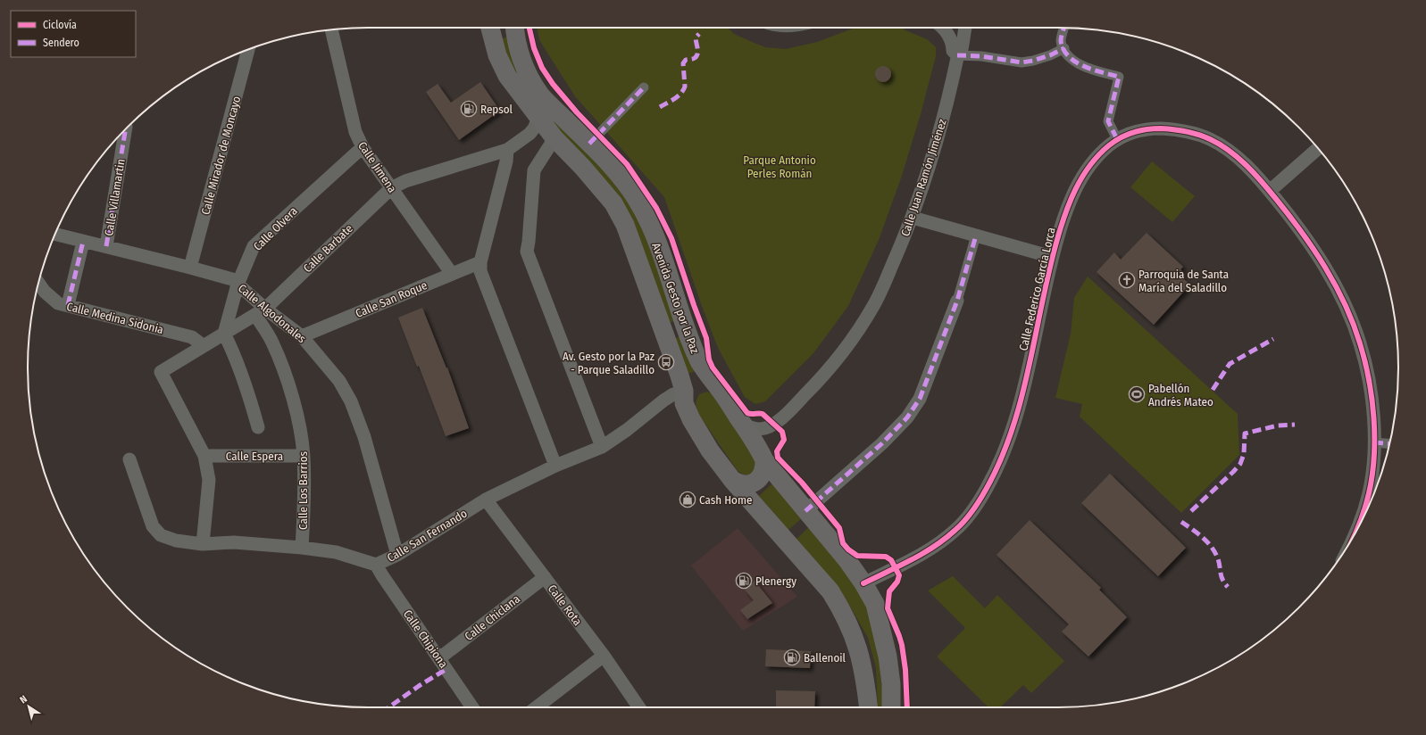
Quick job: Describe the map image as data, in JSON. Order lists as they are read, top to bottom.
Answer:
{
  "streets": {
    "main road": ["Avenida Gesto por la Paz"],
    "street": [
      "Calle Mirador de Moncayo",
      "Calle Jimena",
      "Calle Juan Ramón Jiménez",
      "Calle Villamartin",
      "Calle Olvera",
      "Calle Barbate",
      "Calle Federico García Lorca",
      "Calle San Roque",
      "Calle Algodonales",
      "Calle Medina Sidonia",
      "Calle Espera",
      "Calle Los Barrios",
      "Calle San Fernando",
      "Calle Rota",
      "Calle Chiclana",
      "Calle Chipiona"
    ]
  },
  "crossings": [
    ["Calle Mirador de Moncayo", "Calle Algodonales"],
    ["Calle Jimena", "Calle Olvera"],
    ["Calle Jimena", "Calle Barbate"],
    ["Calle Jimena", "Calle San Roque"],
    ["Calle Juan Ramón Jiménez", "Avenida Gesto por la Paz"],
    ["Calle Villamartin", "Calle Algodonales"],
    ["Calle Olvera", "Calle Barbate"],
    ["Calle Olvera", "Calle Algodonales"],
    ["Calle Barbate", "Avenida Gesto por la Paz"],
    ["Calle Barbate", "Calle Algodonales"],
    ["Calle Barbate", "Calle Medina Sidonia"],
    ["Calle Barbate", "Calle Espera"],
    ["Calle Barbate", "Calle Los Barrios"],
    ["Calle Federico García Lorca", "Avenida Gesto por la Paz"],
    ["Avenida Gesto por la Paz", "Calle San Fernando"],
    ["Calle San Roque", "Calle Algodonales"],
    ["Calle Algodonales", "Calle Los Barrios"],
    ["Calle Algodonales", "Calle San Fernando"],
    ["Calle Espera", "Calle Los Barrios"],
    ["Calle Los Barrios", "Calle San Fernando"],
    ["Calle San Fernando", "Calle Rota"],
    ["Calle San Fernando", "Calle Chipiona"],
    ["Calle Rota", "Calle Chiclana"],
    ["Calle Chiclana", "Calle Chipiona"]
  ],
  "parks": ["Parque Antonio Perles Román"],
  "places": {
    "fuel station": ["Repsol", "Plenergy", "Ballenoil"],
    "church": ["Parroquia de Santa María del Saladillo"],
    "bus stop": ["Av. Gesto por la Paz - Parque Saladillo"],
    "sports": ["Pabellón Andrés Mateo"],
    "shop": ["Cash Home"]
  },
  "legend": ["Ciclovía", "Sendero"],
  "north": "top left"
}
